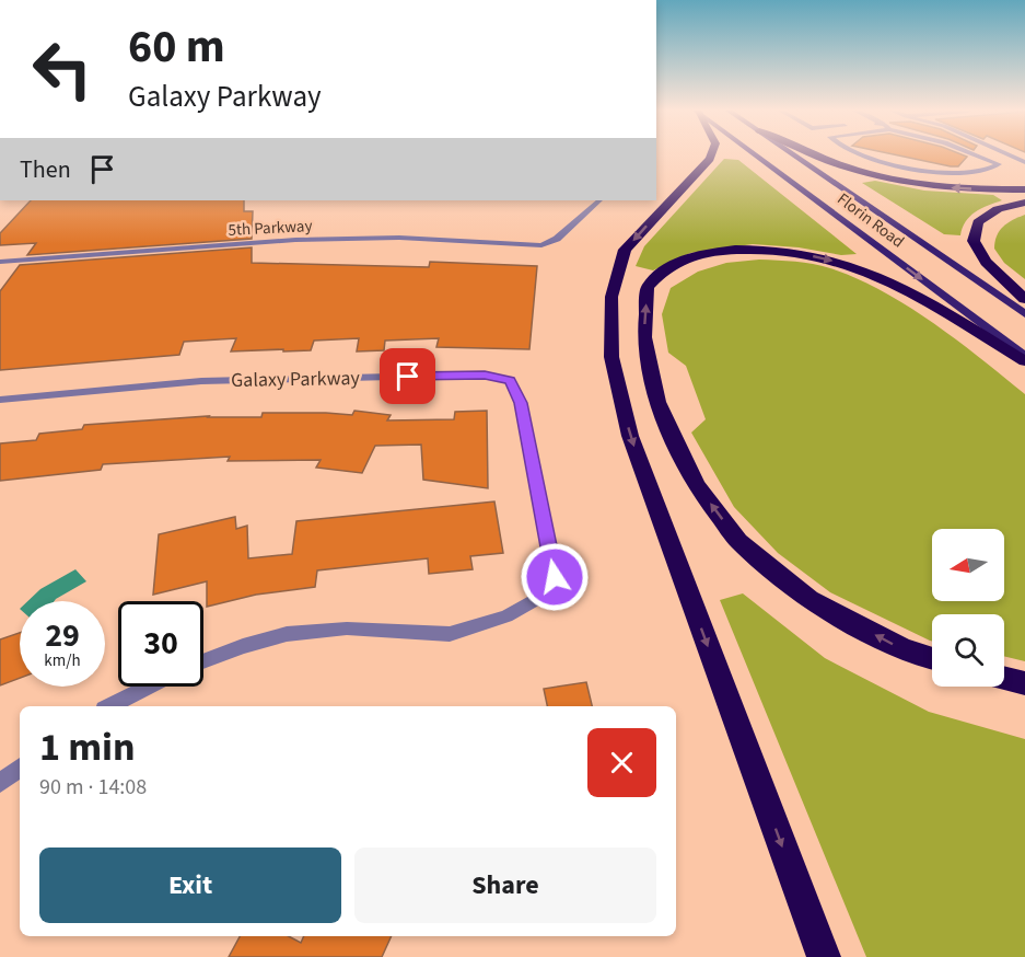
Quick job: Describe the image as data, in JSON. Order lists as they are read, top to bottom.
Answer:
{
  "streets": {
    "main road": ["Florin Road"],
    "street": ["5th Parkway", "Galaxy Parkway"]
  },
  "north": "left",
  "page": {
    "turn": ["60 m", "Galaxy Parkway"],
    "then": "Then",
    "speed": "29 km/h",
    "limit": "30",
    "heading": ["1 min", "90 m · 14:08"],
    "buttons": ["Exit", "Share"]
  }
}
